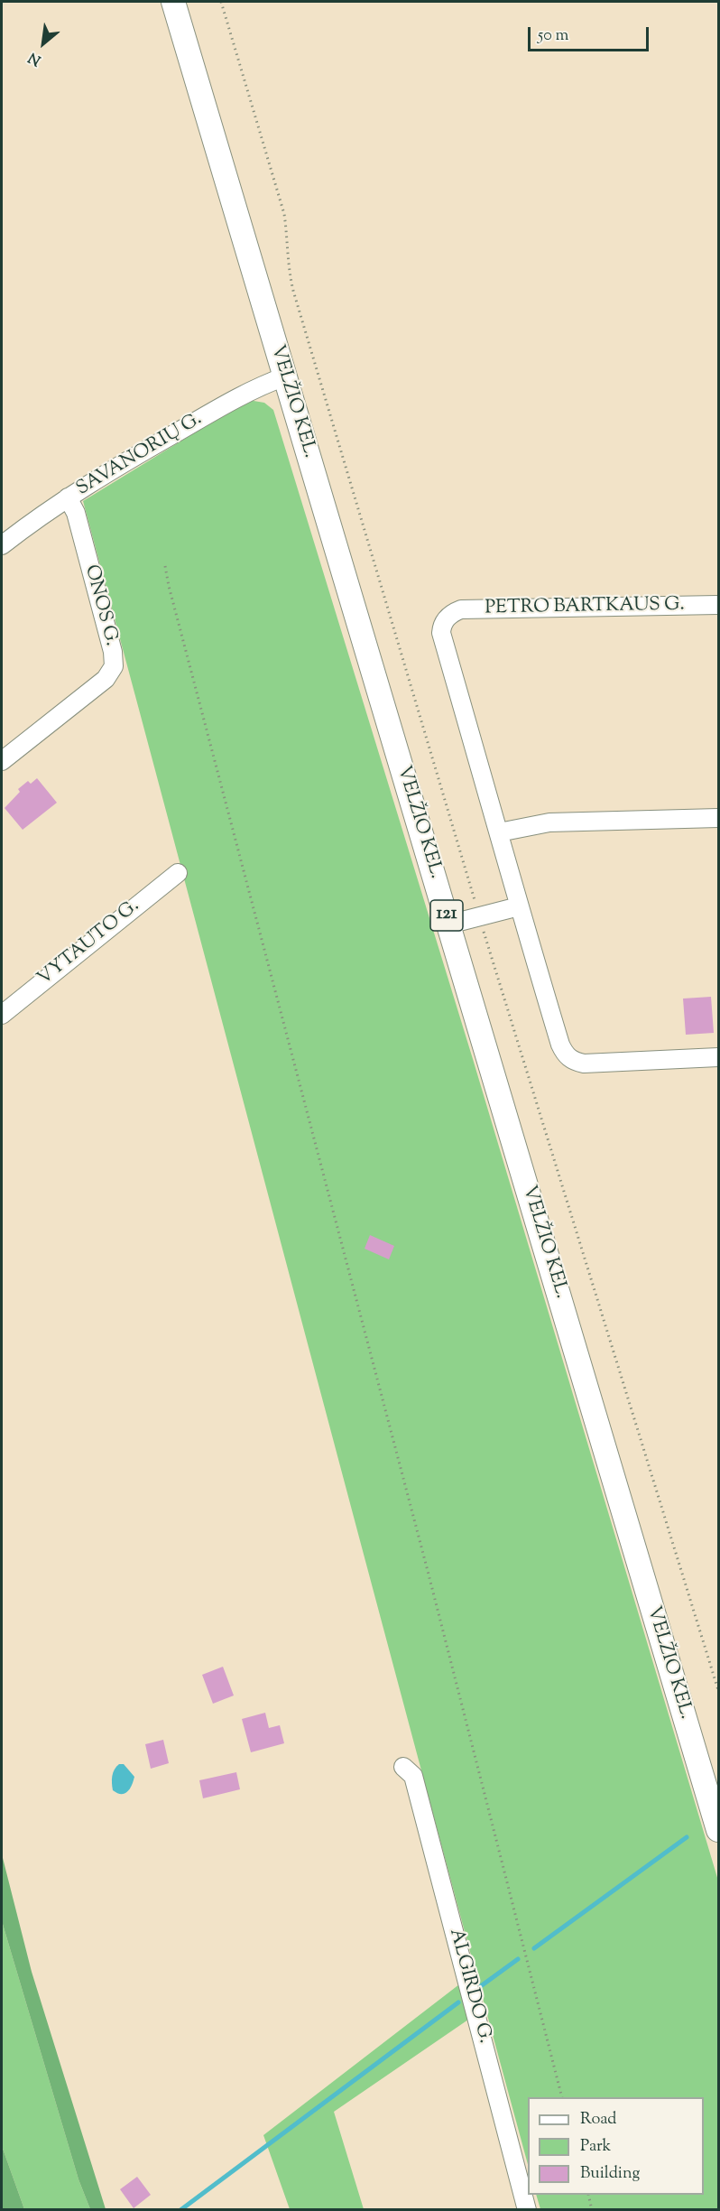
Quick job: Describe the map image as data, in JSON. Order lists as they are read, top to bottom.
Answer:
{
  "streets": {
    "main road": ["VELŽIO KEL.", "121"],
    "street": [
      "SAVANORIŲ G.",
      "ONOS G.",
      "PETRO BARTKAUS G.",
      "VYTAUTO G.",
      "ALGIRDO G."
    ]
  },
  "crossings": [
    ["VELŽIO KEL.", "SAVANORIŲ G."],
    ["SAVANORIŲ G.", "ONOS G."]
  ],
  "legend": ["Road", "Park", "Building"],
  "scale_bar": "50 m",
  "north": "bottom left"
}
